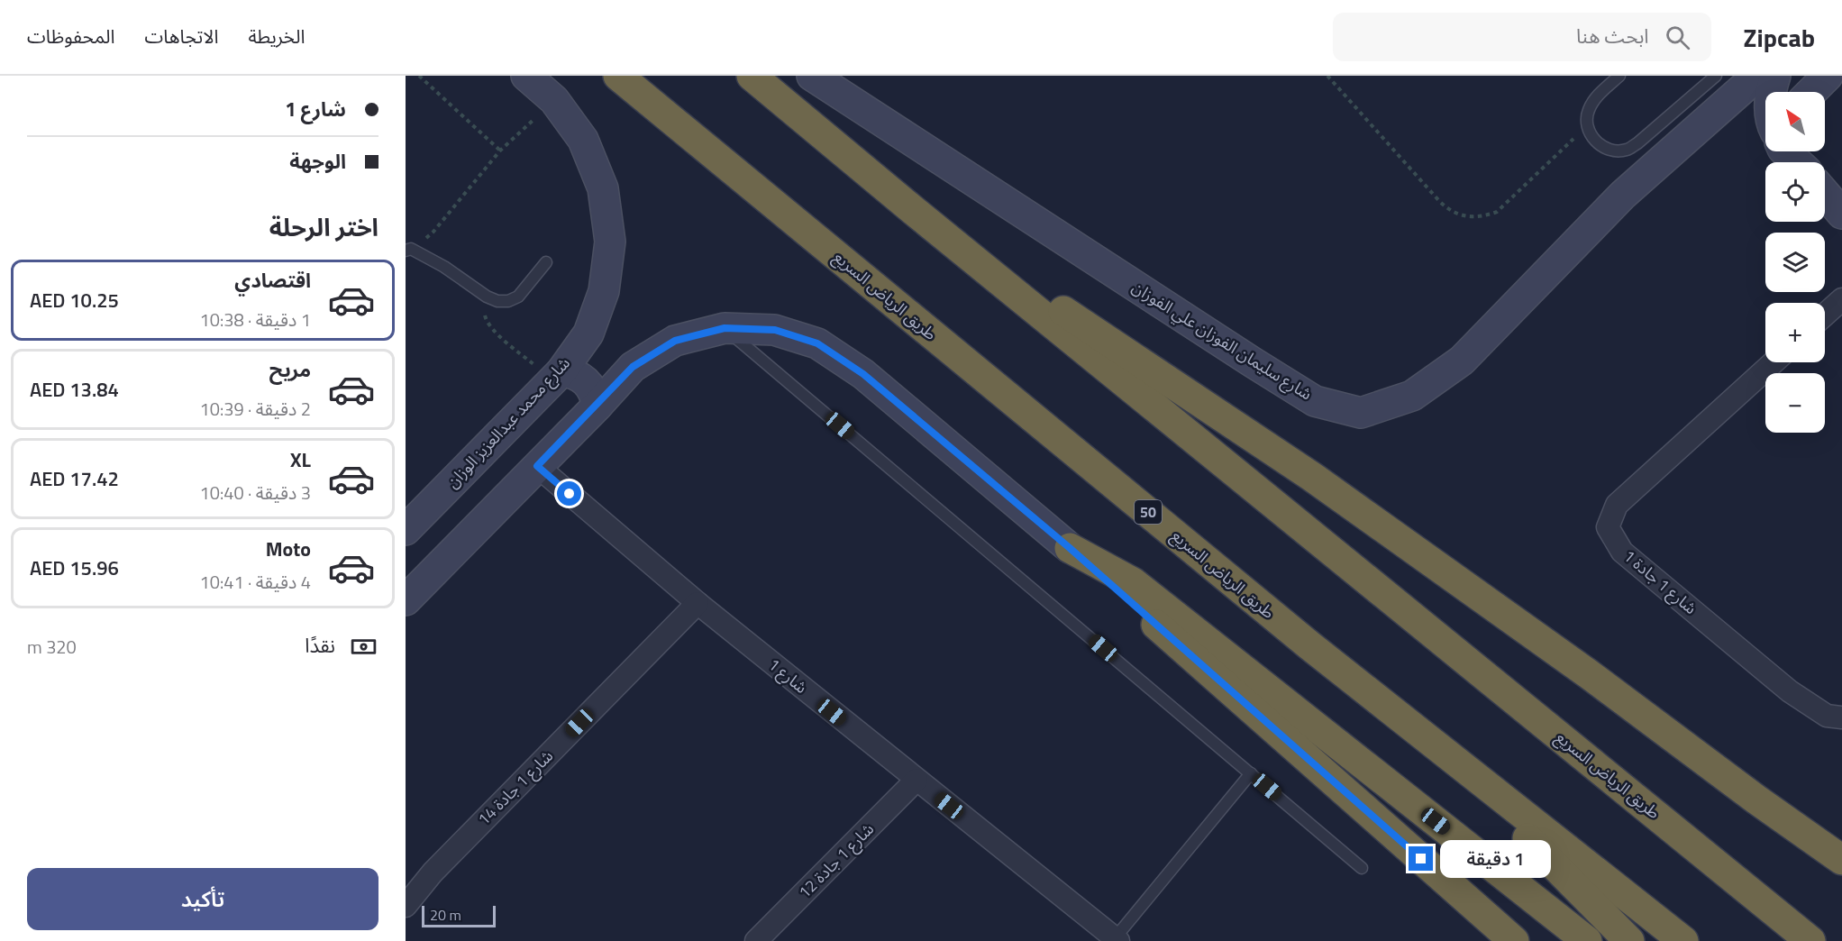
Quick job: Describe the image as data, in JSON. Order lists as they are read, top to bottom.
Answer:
{
  "streets": {
    "highway": ["طريق الرياض السريع", "50"],
    "street": [
      "شارع سليمان الفوزان علي الفوزان",
      "شارع محمد عبدالعزيز الوزان",
      "شارع 1 جادة 1",
      "شارع 1",
      "شارع 1 جادة 14",
      "شارع 1 جادة 12"
    ]
  },
  "crossings": [
    ["شارع 1", "شارع 1 جادة 14"],
    ["شارع 1", "شارع 1 جادة 12"]
  ],
  "scale_bar": "20 m",
  "north": "top left",
  "page": {
    "header": "Zipcab",
    "search": "ابحث هنا",
    "nav": ["الخريطة", "الاتجاهات", "المحفوظات"],
    "banner": ["شارع 1", "الوجهة"],
    "map_buttons": ["+", "−"],
    "heading": "اختر الرحلة",
    "list": [
      {
        "name": "اقتصادي",
        "note": "1 دقيقة · 10:38",
        "value": "AED 10.25"
      },
      {
        "name": "مريح",
        "note": "2 دقيقة · 10:39",
        "value": "AED 13.84"
      },
      {
        "name": "XL",
        "note": "3 دقيقة · 10:40",
        "value": "AED 17.42"
      },
      {
        "name": "Moto",
        "note": "4 دقيقة · 10:41",
        "value": "AED 15.96"
      }
    ],
    "pay": ["نقدًا", "320 m"],
    "bubble": "1 دقيقة",
    "buttons": "تأكيد",
    "scale": "20 m"
  }
}
